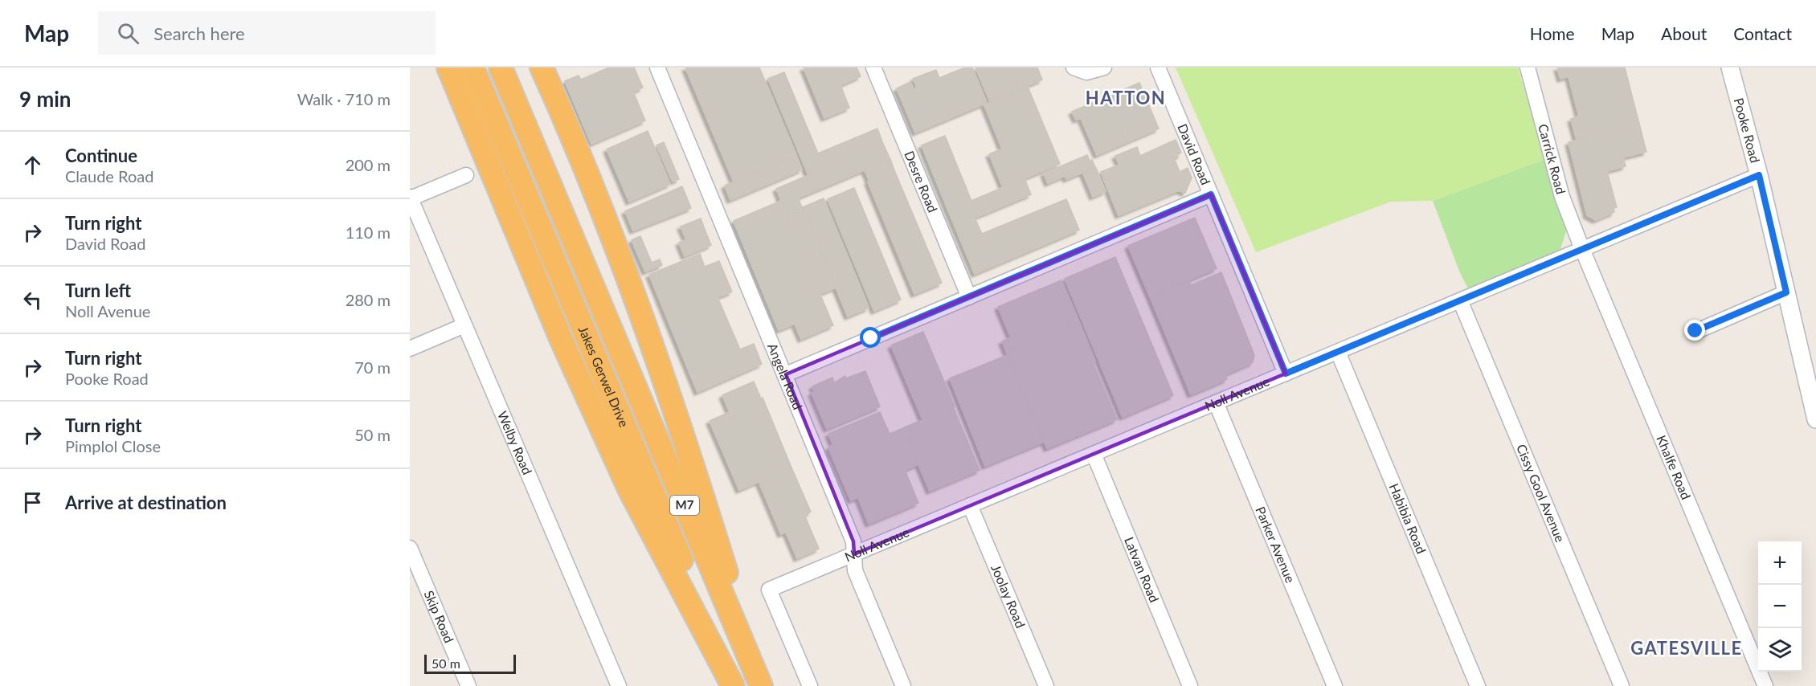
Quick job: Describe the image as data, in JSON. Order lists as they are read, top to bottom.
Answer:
{
  "streets": {
    "highway": ["Jakes Gerwel Drive", "M7"],
    "street": [
      "Pooke Road",
      "David Road",
      "Carrick Road",
      "Desre Road",
      "Angela Road",
      "Noll Avenue",
      "Welby Road",
      "Khalfe Road",
      "Cissy Gool Avenue",
      "Habibia Road",
      "Parker Avenue",
      "Latvan Road",
      "Joolay Road",
      "Skip Road"
    ]
  },
  "crossings": [
    ["Pooke Road", "Noll Avenue"],
    ["David Road", "Noll Avenue"],
    ["Carrick Road", "Noll Avenue"],
    ["Carrick Road", "Khalfe Road"],
    ["Angela Road", "Noll Avenue"],
    ["Noll Avenue", "Khalfe Road"],
    ["Noll Avenue", "Cissy Gool Avenue"],
    ["Noll Avenue", "Habibia Road"],
    ["Noll Avenue", "Parker Avenue"],
    ["Noll Avenue", "Latvan Road"],
    ["Noll Avenue", "Joolay Road"]
  ],
  "districts": ["HATTON", "GATESVILLE"],
  "scale_bar": "50 m",
  "page": {
    "header": "Map",
    "search": "Search here",
    "nav": [
      "Home",
      "Map",
      "About",
      "Contact"
    ],
    "heading": ["9 min", "Walk · 710 m"],
    "list": [
      ["Continue", "Claude Road", "200 m"],
      ["Turn right", "David Road", "110 m"],
      ["Turn left", "Noll Avenue", "280 m"],
      ["Turn right", "Pooke Road", "70 m"],
      ["Turn right", "Pimplol Close", "50 m"],
      "Arrive at destination"
    ],
    "map_buttons": ["+", "−"],
    "scale": "50 m"
  }
}
